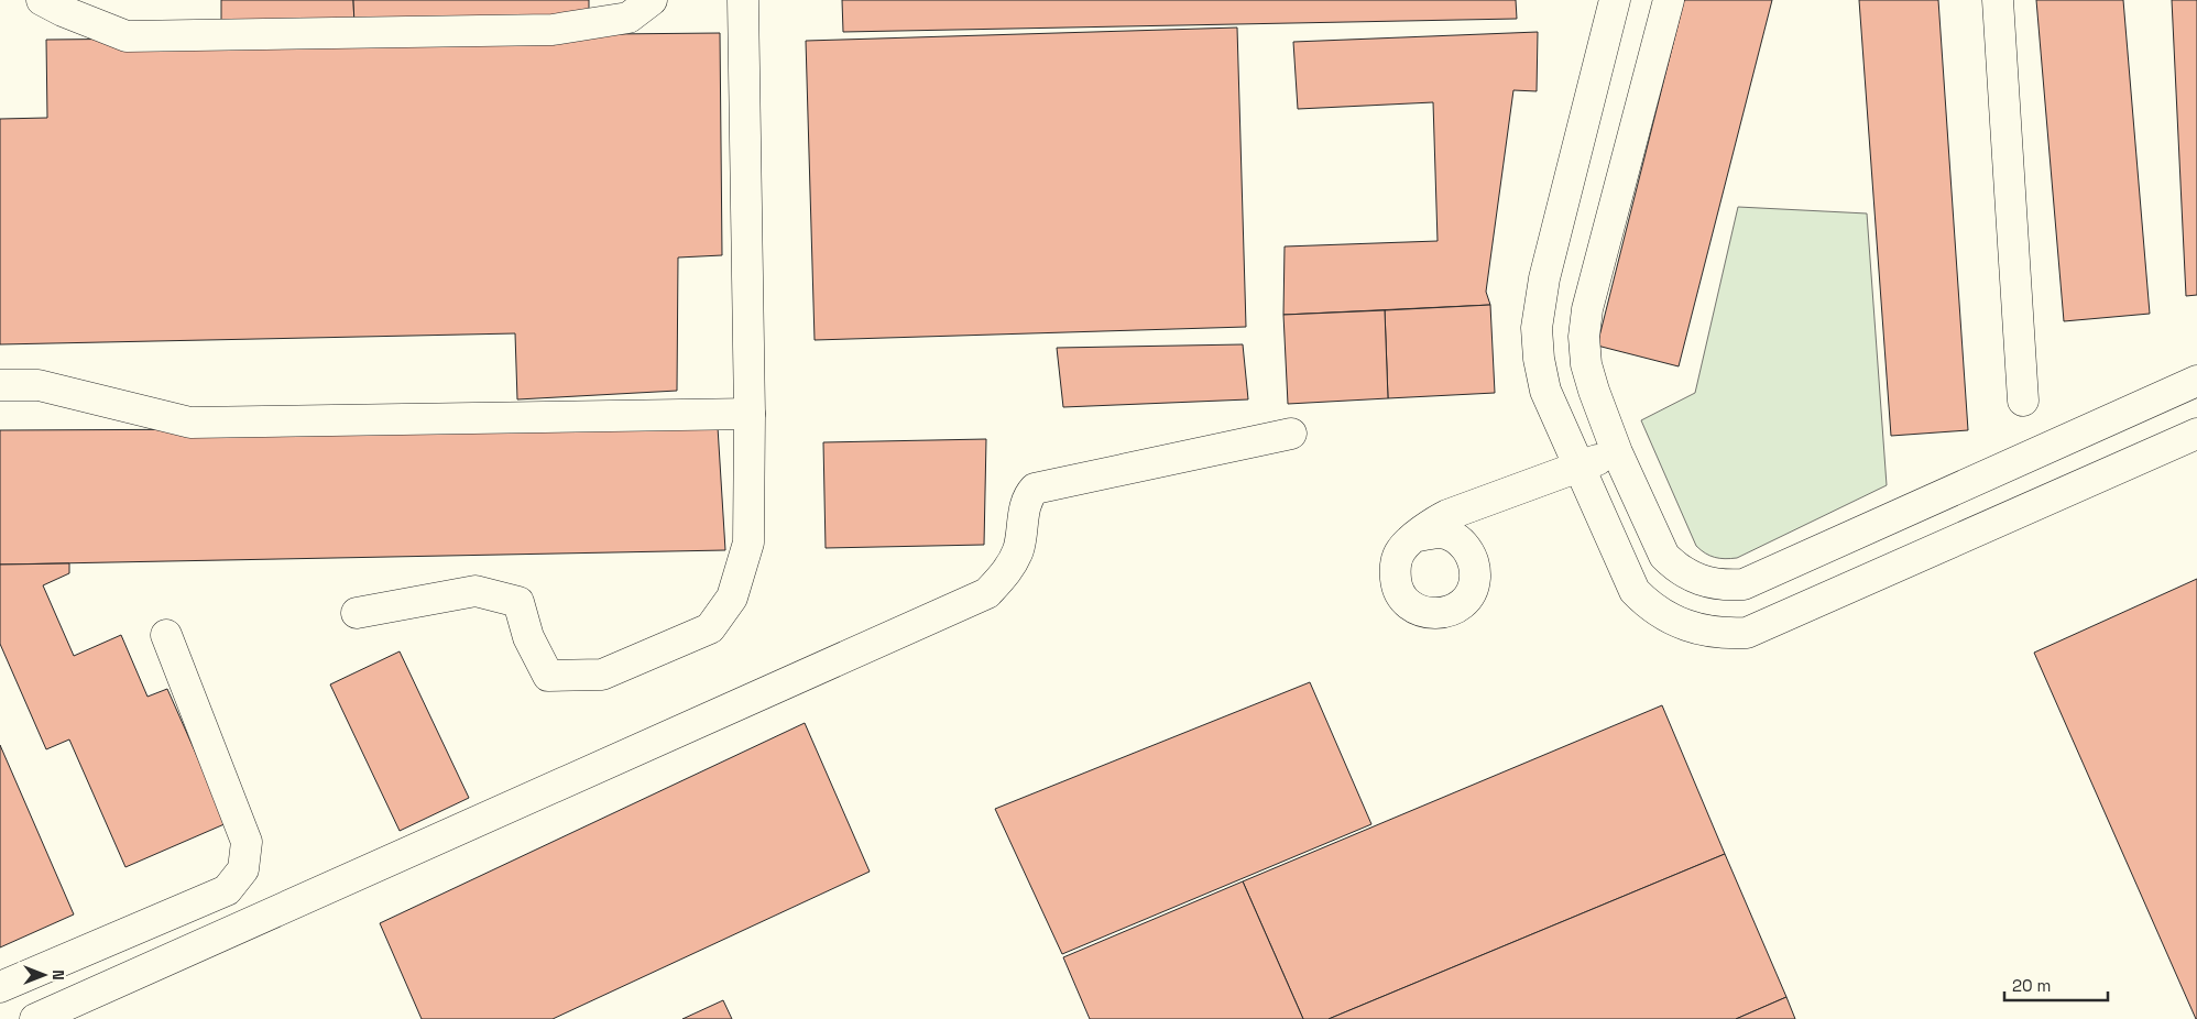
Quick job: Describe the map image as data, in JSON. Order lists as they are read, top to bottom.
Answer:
{
  "scale_bar": "20 m",
  "north": "right"
}
